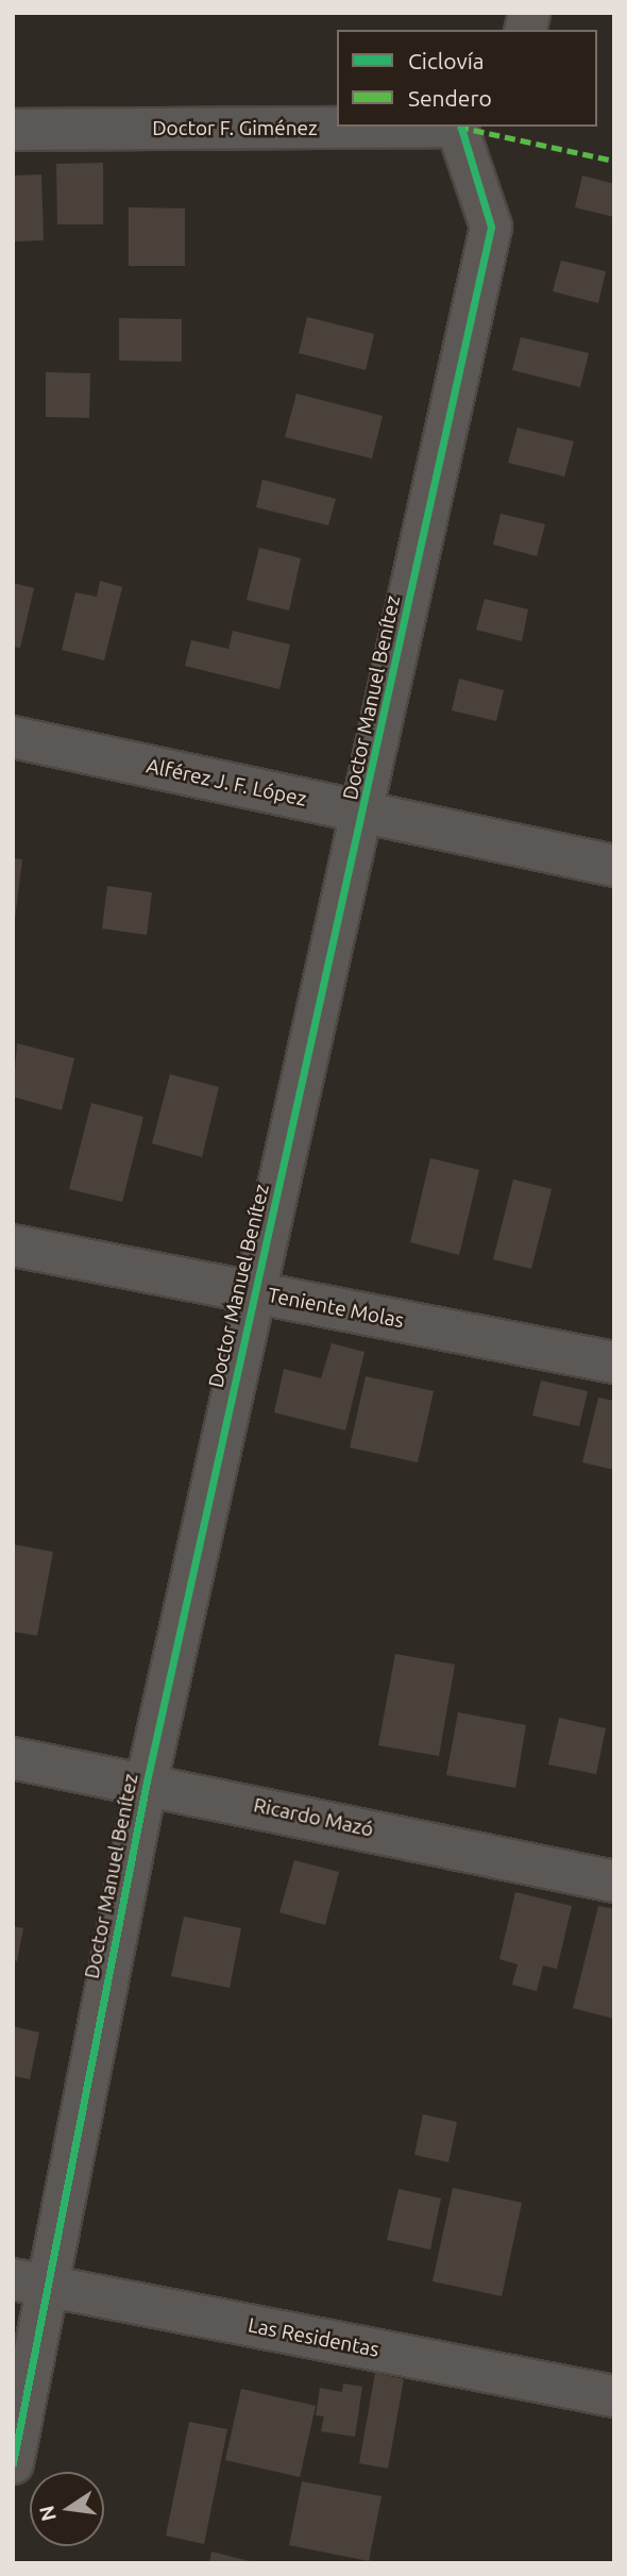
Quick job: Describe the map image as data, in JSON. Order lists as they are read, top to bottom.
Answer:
{
  "streets": {
    "street": [
      "Doctor F. Giménez",
      "Doctor Manuel Benítez",
      "Alférez J. F. López",
      "Teniente Molas",
      "Ricardo Mazó",
      "Las Residentas"
    ]
  },
  "crossings": [
    ["Doctor Manuel Benítez", "Alférez J. F. López"],
    ["Doctor Manuel Benítez", "Teniente Molas"],
    ["Doctor Manuel Benítez", "Ricardo Mazó"],
    ["Doctor Manuel Benítez", "Las Residentas"]
  ],
  "legend": ["Ciclovía", "Sendero"],
  "north": "left"
}
